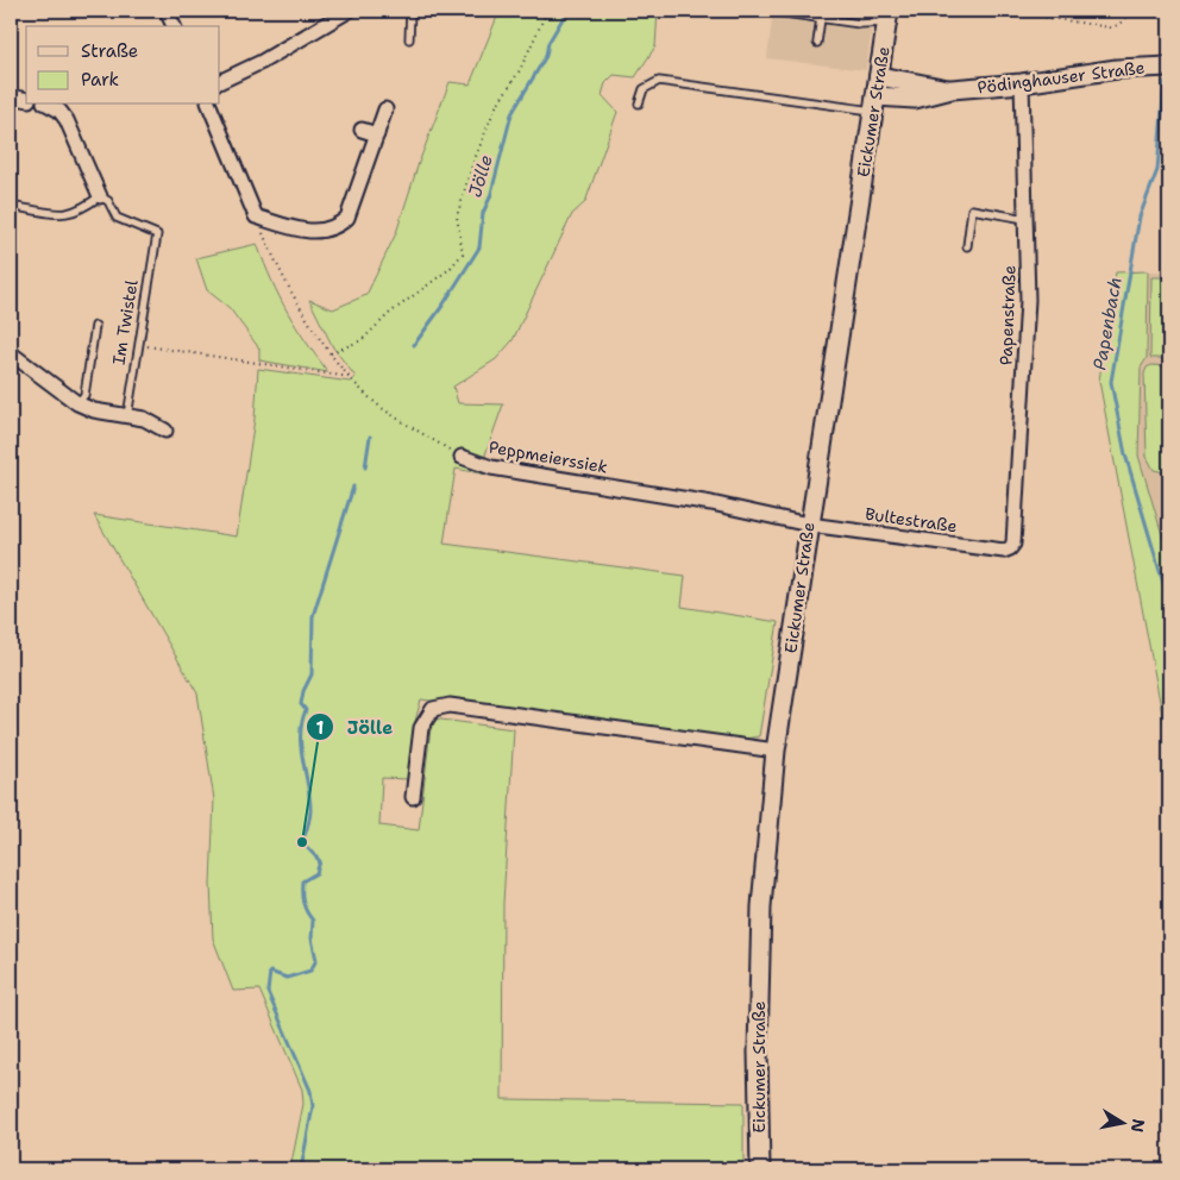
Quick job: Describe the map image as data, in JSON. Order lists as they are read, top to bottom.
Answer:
{
  "streets": {
    "main road": ["Pödinghauser Straße", "Eickumer Straße"],
    "street": ["Papenstraße", "Peppmeierssiek", "Bultestraße"],
    "lane": ["Im Twistel"]
  },
  "crossings": [
    ["Pödinghauser Straße", "Eickumer Straße"],
    ["Pödinghauser Straße", "Papenstraße"],
    ["Eickumer Straße", "Peppmeierssiek"],
    ["Eickumer Straße", "Bultestraße"],
    ["Papenstraße", "Bultestraße"],
    ["Peppmeierssiek", "Bultestraße"]
  ],
  "water": ["Jölle", "Papenbach"],
  "places": ["Jölle"],
  "legend": ["Straße", "Park"],
  "north": "right"
}
